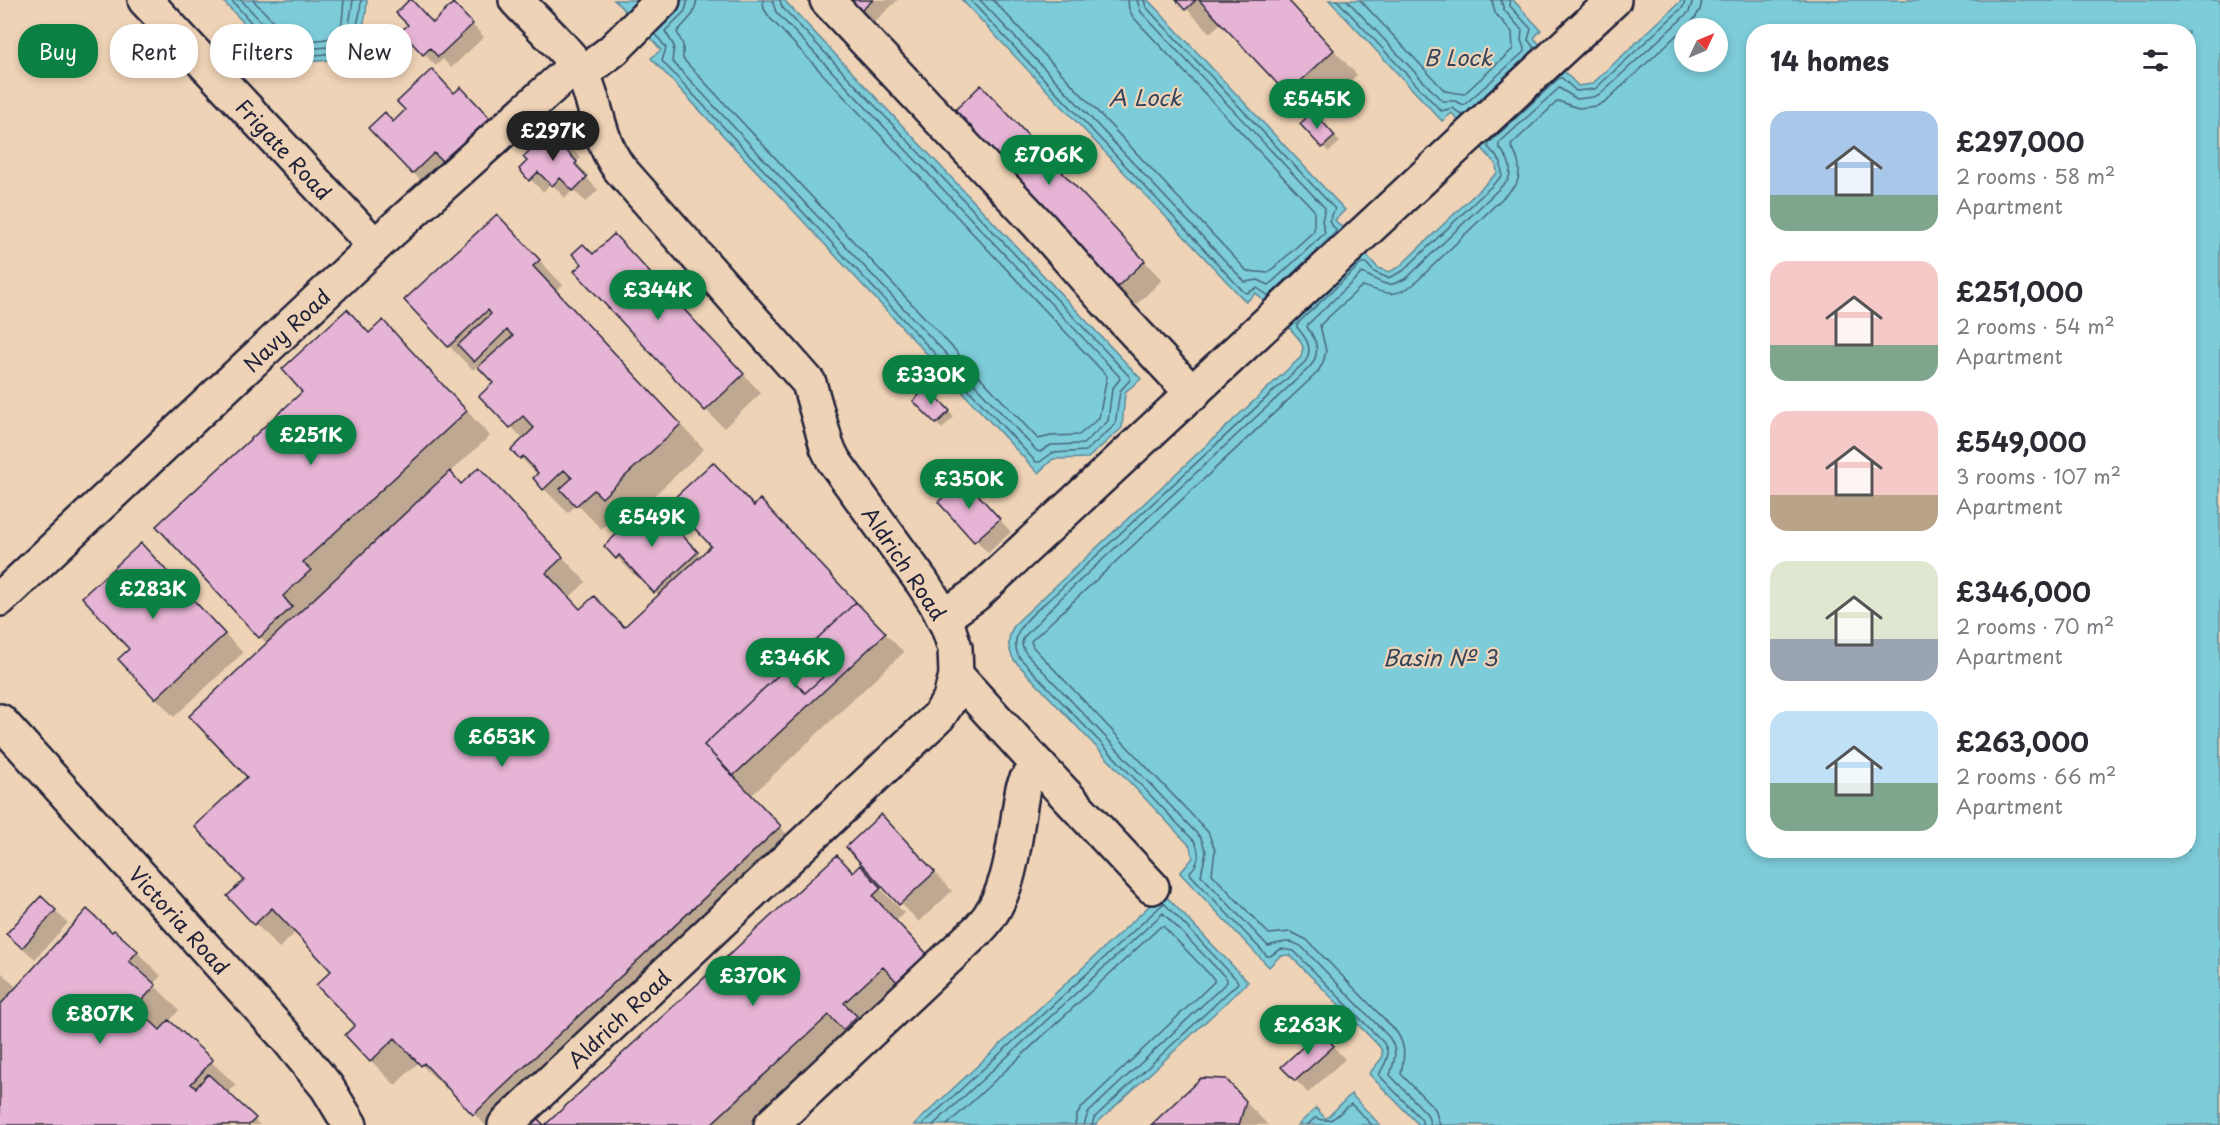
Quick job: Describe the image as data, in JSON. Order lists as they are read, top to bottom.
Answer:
{
  "streets": {
    "lane": [
      "Frigate Road",
      "Navy Road",
      "Aldrich Road",
      "Victoria Road"
    ]
  },
  "crossings": [
    ["Frigate Road", "Navy Road"],
    ["Navy Road", "Aldrich Road"]
  ],
  "water": ["B Lock", "A Lock", "Basin № 3"],
  "north": "top right",
  "page": {
    "chip": [
      "Buy",
      "Rent",
      "Filters",
      "New"
    ],
    "heading": "14 homes",
    "price": [
      "£545K",
      "£297K",
      "£706K",
      "£344K",
      "£330K",
      "£251K",
      "£350K",
      "£549K",
      "£283K",
      "£346K",
      "£653K",
      "£370K",
      "£807K",
      "£263K"
    ],
    "list": [
      {
        "name": "£297,000",
        "note": "2 rooms · 58 m² · Apartment"
      },
      {
        "name": "£251,000",
        "note": "2 rooms · 54 m² · Apartment"
      },
      {
        "name": "£549,000",
        "note": "3 rooms · 107 m² · Apartment"
      },
      {
        "name": "£346,000",
        "note": "2 rooms · 70 m² · Apartment"
      },
      {
        "name": "£263,000",
        "note": "2 rooms · 66 m² · Apartment"
      }
    ]
  }
}
